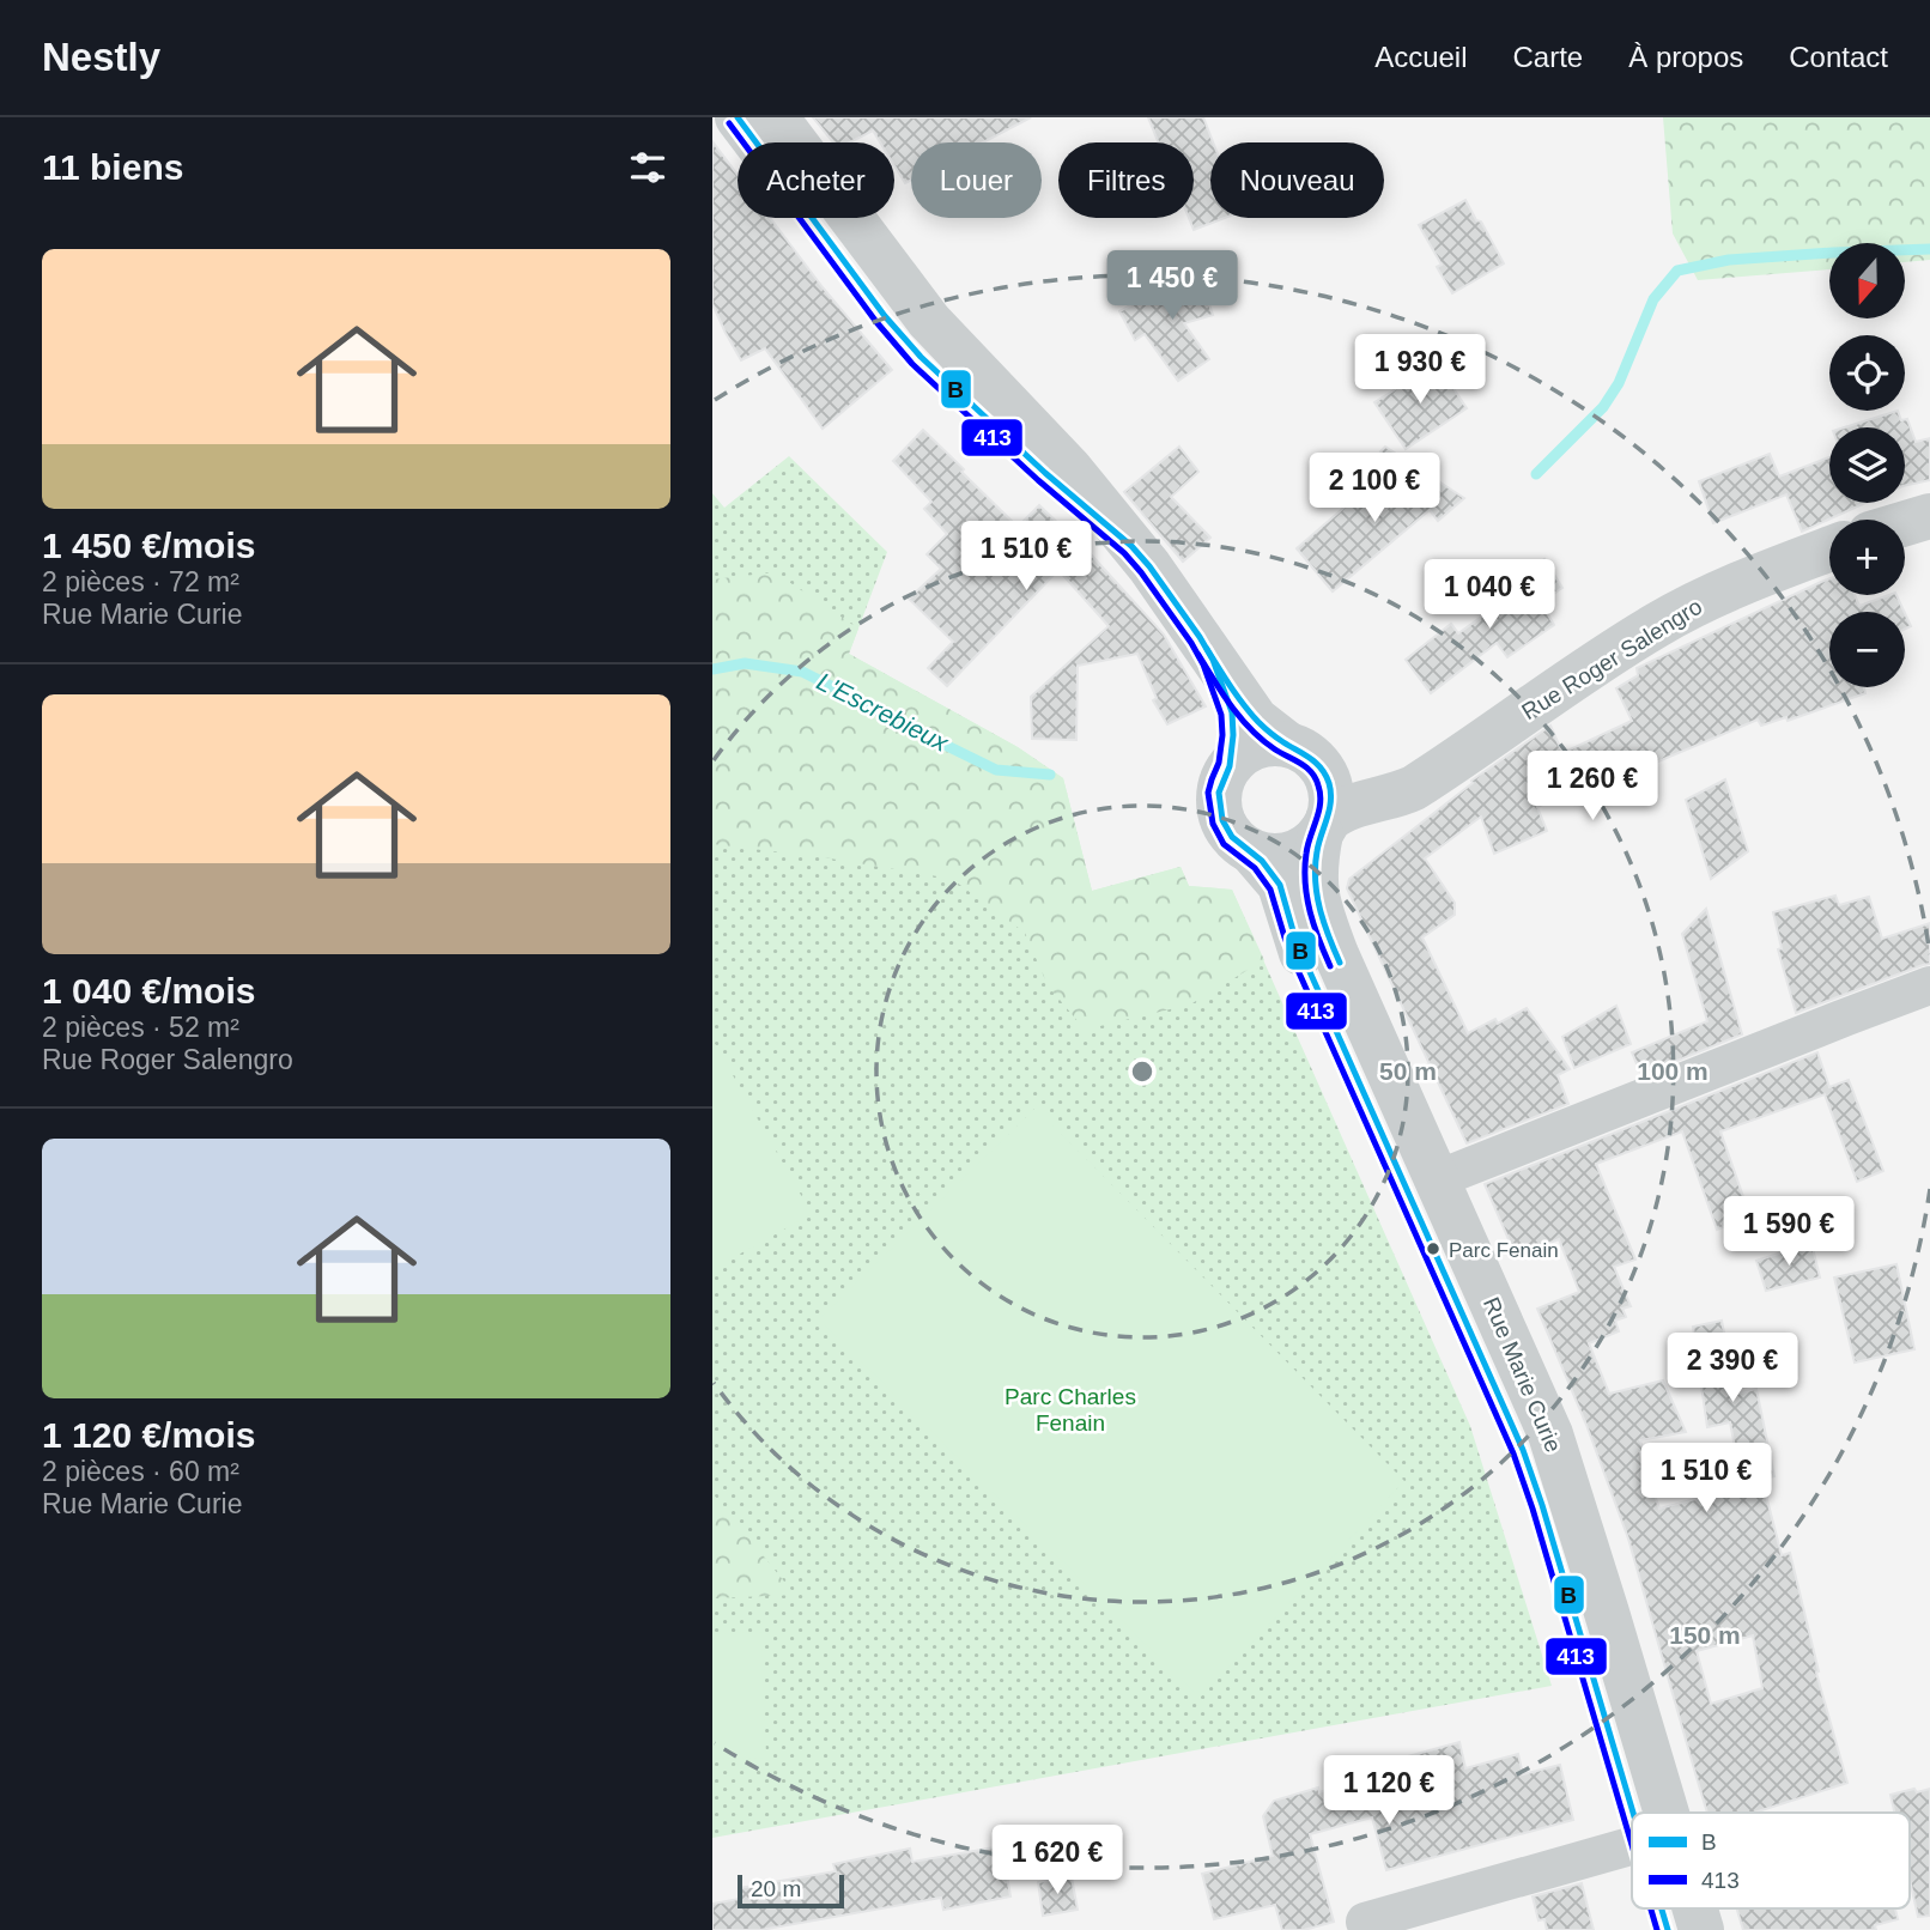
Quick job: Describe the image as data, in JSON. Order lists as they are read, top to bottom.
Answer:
{
  "streets": {
    "street": ["Rue Roger Salengro", "Rue Marie Curie"]
  },
  "crossings": [
    ["Rue Roger Salengro", "Rue Marie Curie"]
  ],
  "water": ["L'Escrebieux"],
  "parks": ["Parc Charles Fenain"],
  "places": ["Parc Fenain"],
  "lines": ["transit line B", "transit line 413"],
  "legend": ["B", "413"],
  "scale_bar": "20 m",
  "north": "bottom",
  "page": {
    "header": "Nestly",
    "nav": [
      "Accueil",
      "Carte",
      "À propos",
      "Contact"
    ],
    "heading": "11 biens",
    "chip": [
      "Acheter",
      "Louer",
      "Filtres",
      "Nouveau"
    ],
    "list": [
      {
        "name": "1 450 €/mois",
        "note": "2 pièces · 72 m² · Rue Marie Curie"
      },
      {
        "name": "1 040 €/mois",
        "note": "2 pièces · 52 m² · Rue Roger Salengro"
      },
      {
        "name": "1 120 €/mois",
        "note": "2 pièces · 60 m² · Rue Marie Curie"
      }
    ],
    "map_buttons": ["+", "−"],
    "price": [
      "1 450 €",
      "1 930 €",
      "2 100 €",
      "1 510 €",
      "1 040 €",
      "1 260 €",
      "1 590 €",
      "2 390 €",
      "1 510 €",
      "1 120 €",
      "1 620 €"
    ],
    "scale": "20 m"
  },
  "rings": ["50 m", "100 m", "150 m"]
}
